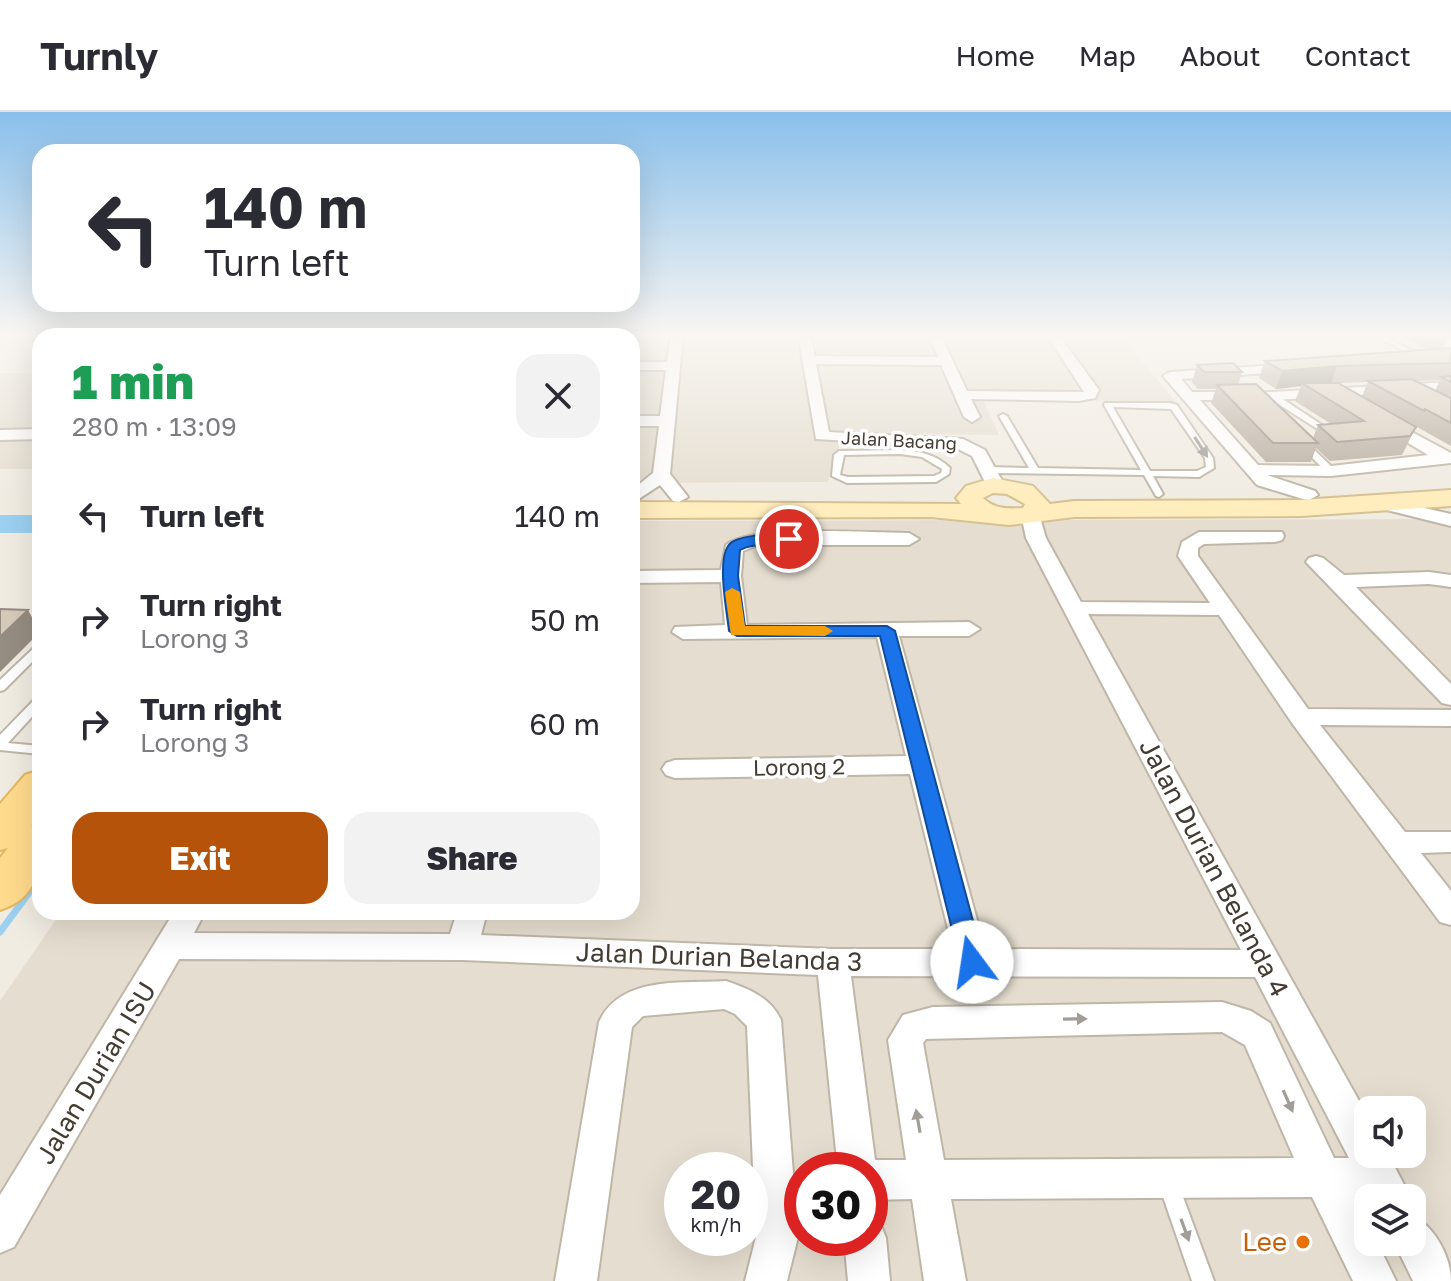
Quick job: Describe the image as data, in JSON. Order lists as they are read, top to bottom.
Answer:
{
  "streets": {
    "street": [
      "Jalan Bacang",
      "Lorong 2",
      "Jalan Durian Belanda 4",
      "Jalan Durian Belanda 3",
      "Jalan Durian ISU"
    ]
  },
  "crossings": [
    ["Jalan Bacang", "Jalan Durian Belanda 4"],
    ["Jalan Durian Belanda 4", "Jalan Durian Belanda 3"],
    ["Jalan Durian Belanda 3", "Jalan Durian ISU"]
  ],
  "places": ["Lee"],
  "page": {
    "header": "Turnly",
    "nav": [
      "Home",
      "Map",
      "About",
      "Contact"
    ],
    "turn": ["140 m", "Turn left"],
    "heading": ["1 min", "280 m · 13:09"],
    "list": [
      {
        "name": "Turn left",
        "value": "140 m"
      },
      {
        "name": "Turn right",
        "note": "Lorong 3",
        "value": "50 m"
      },
      {
        "name": "Turn right",
        "note": "Lorong 3",
        "value": "60 m"
      }
    ],
    "buttons": ["Exit", "Share"],
    "speed": "20 km/h",
    "limit": "30"
  }
}
